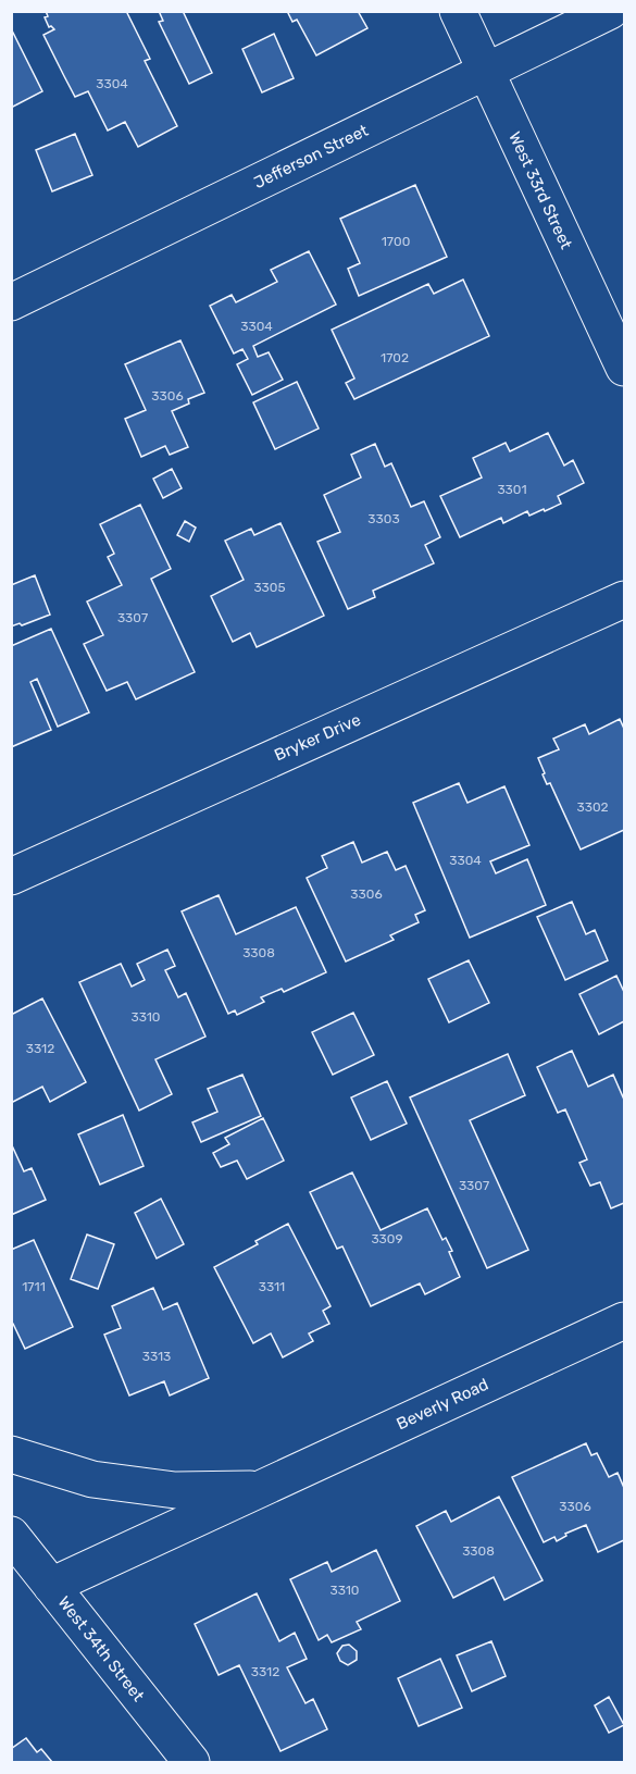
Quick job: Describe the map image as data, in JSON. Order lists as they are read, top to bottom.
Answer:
{
  "streets": {
    "street": [
      "Jefferson Street",
      "West 33rd Street",
      "Bryker Drive",
      "Beverly Road",
      "West 34th Street"
    ]
  },
  "crossings": [
    ["Jefferson Street", "West 33rd Street"],
    ["Beverly Road", "West 34th Street"]
  ],
  "house_numbers": [
    "3304",
    "1700",
    "3304",
    "1702",
    "3306",
    "3301",
    "3303",
    "3305",
    "3307",
    "3302",
    "3304",
    "3306",
    "3308",
    "3310",
    "3312",
    "3307",
    "3309",
    "1711",
    "3311",
    "3313",
    "3306",
    "3308",
    "3310",
    "3312"
  ]
}
